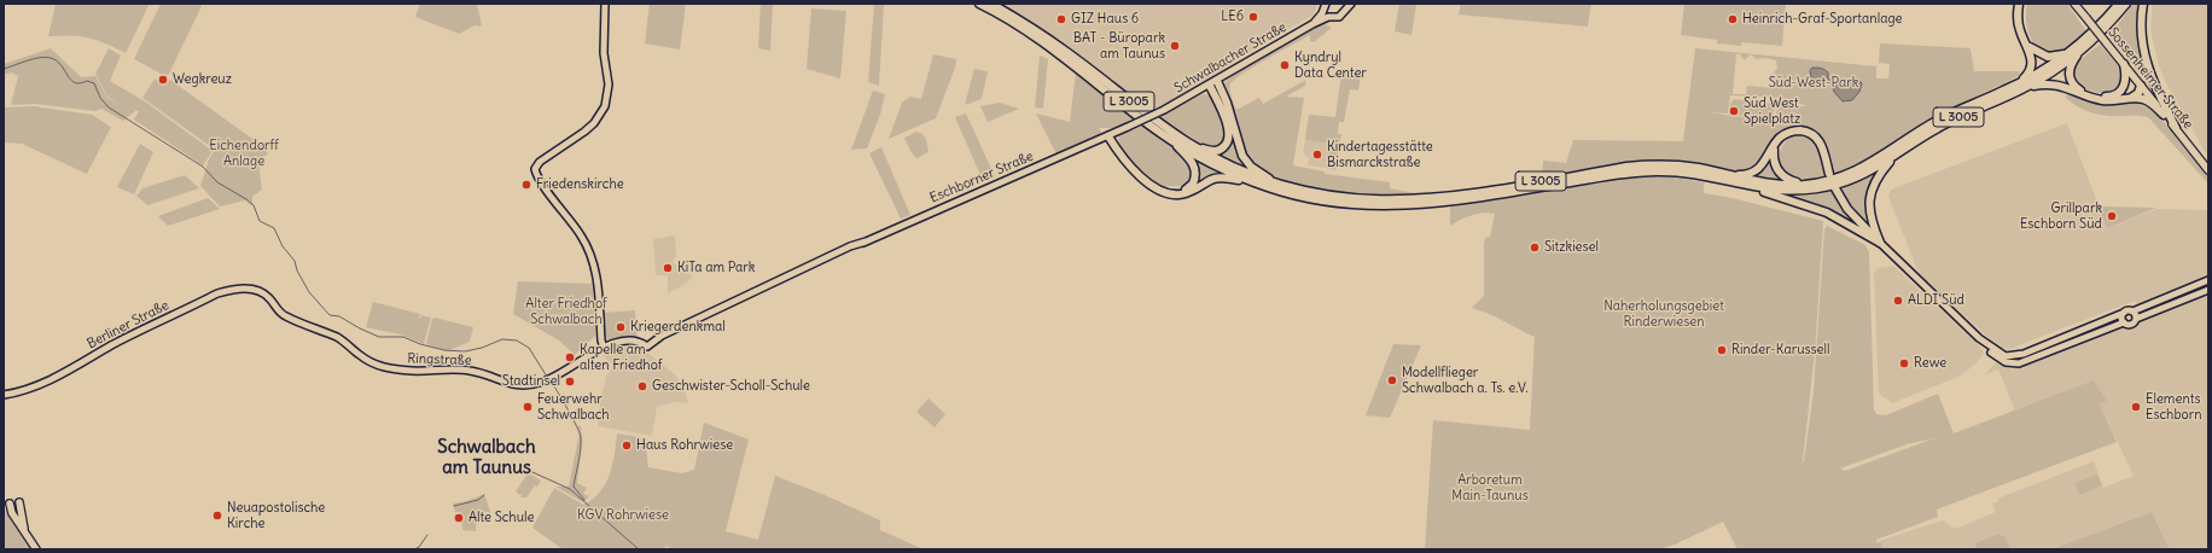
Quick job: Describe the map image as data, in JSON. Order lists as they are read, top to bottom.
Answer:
{
  "streets": {
    "highway": ["L 3005"],
    "main road": ["Sossenheimer Straße"],
    "street": [
      "Schwalbacher Straße",
      "Eschborner Straße",
      "Berliner Straße",
      "Ringstraße"
    ]
  },
  "crossings": [
    ["Schwalbacher Straße", "Eschborner Straße"],
    ["Eschborner Straße", "Ringstraße"],
    ["Berliner Straße", "Ringstraße"]
  ],
  "districts": ["Schwalbach am Taunus"],
  "parks": [
    "Süd-West-Park",
    "Eichendorff Anlage",
    "Alter Friedhof Schwalbach",
    "Naherholungsgebiet Rinderwiesen",
    "Arboretum Main-Taunus",
    "KGV Rohrwiese"
  ],
  "places": [
    "LE6",
    "GIZ Haus 6",
    "Heinrich-Graf-Sportanlage",
    "BAT - Büropark am Taunus",
    "Kyndryl Data Center",
    "Wegkreuz",
    "Süd West Spielplatz",
    "Kindertagesstätte Bismarckstraße",
    "Friedenskirche",
    "Grillpark Eschborn Süd",
    "Sitzkiesel",
    "KiTa am Park",
    "ALDI Süd",
    "Kriegerdenkmal",
    "Rinder-Karussell",
    "Kapelle am alten Friedhof",
    "Rewe",
    "Modellflieger Schwalbach a. Ts. e.V.",
    "Stadtinsel",
    "Geschwister-Scholl-Schule",
    "Feuerwehr Schwalbach",
    "Elements Eschborn",
    "Haus Rohrwiese",
    "Neuapostolische Kirche",
    "Alte Schule"
  ]
}
